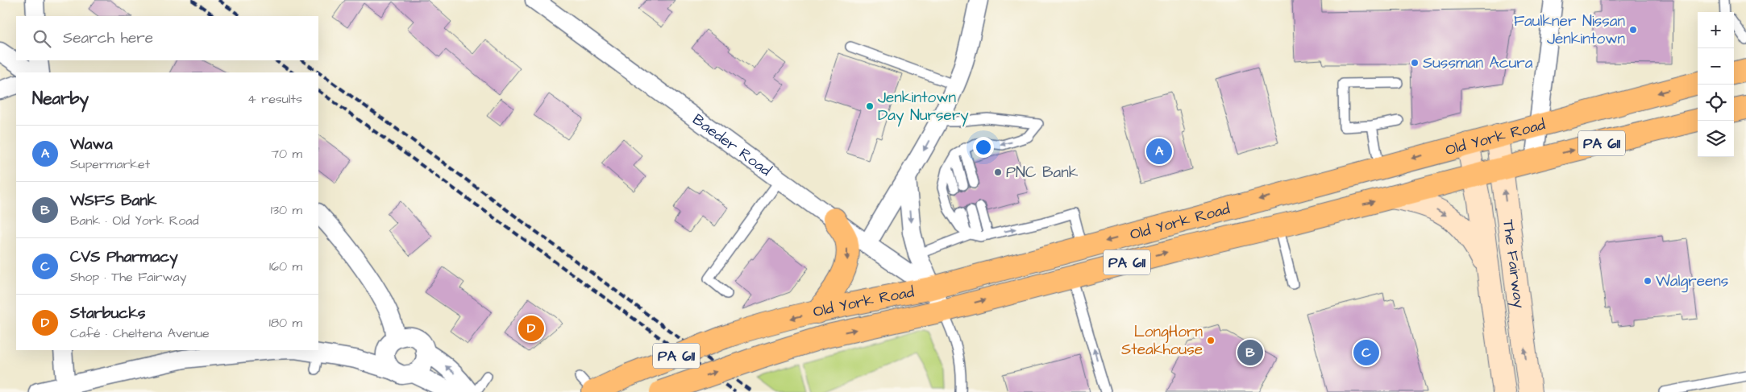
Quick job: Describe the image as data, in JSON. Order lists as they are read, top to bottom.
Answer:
{
  "streets": {
    "highway": ["Old York Road", "PA 611"],
    "main road": ["The Fairway"],
    "street": ["Baeder Road"]
  },
  "crossings": [
    ["Old York Road", "Baeder Road"],
    ["Old York Road", "The Fairway"]
  ],
  "places": [
    "Faulkner Nissan Jenkintown",
    "Sussman Acura",
    "Jenkintown Day Nursery",
    "PNC Bank",
    "Walgreens",
    "LongHorn Steakhouse"
  ],
  "page": {
    "map_buttons": ["+", "−"],
    "search": "Search here",
    "heading": ["Nearby", "4 results"],
    "list": [
      {
        "mark": "A",
        "name": "Wawa",
        "note": "Supermarket",
        "value": "70 m"
      },
      {
        "mark": "B",
        "name": "WSFS Bank",
        "note": "Bank · Old York Road",
        "value": "130 m"
      },
      {
        "mark": "C",
        "name": "CVS Pharmacy",
        "note": "Shop · The Fairway",
        "value": "160 m"
      },
      {
        "mark": "D",
        "name": "Starbucks",
        "note": "Café · Cheltena Avenue",
        "value": "180 m"
      }
    ],
    "pins": [
      "A",
      "D",
      "B",
      "C"
    ]
  }
}
